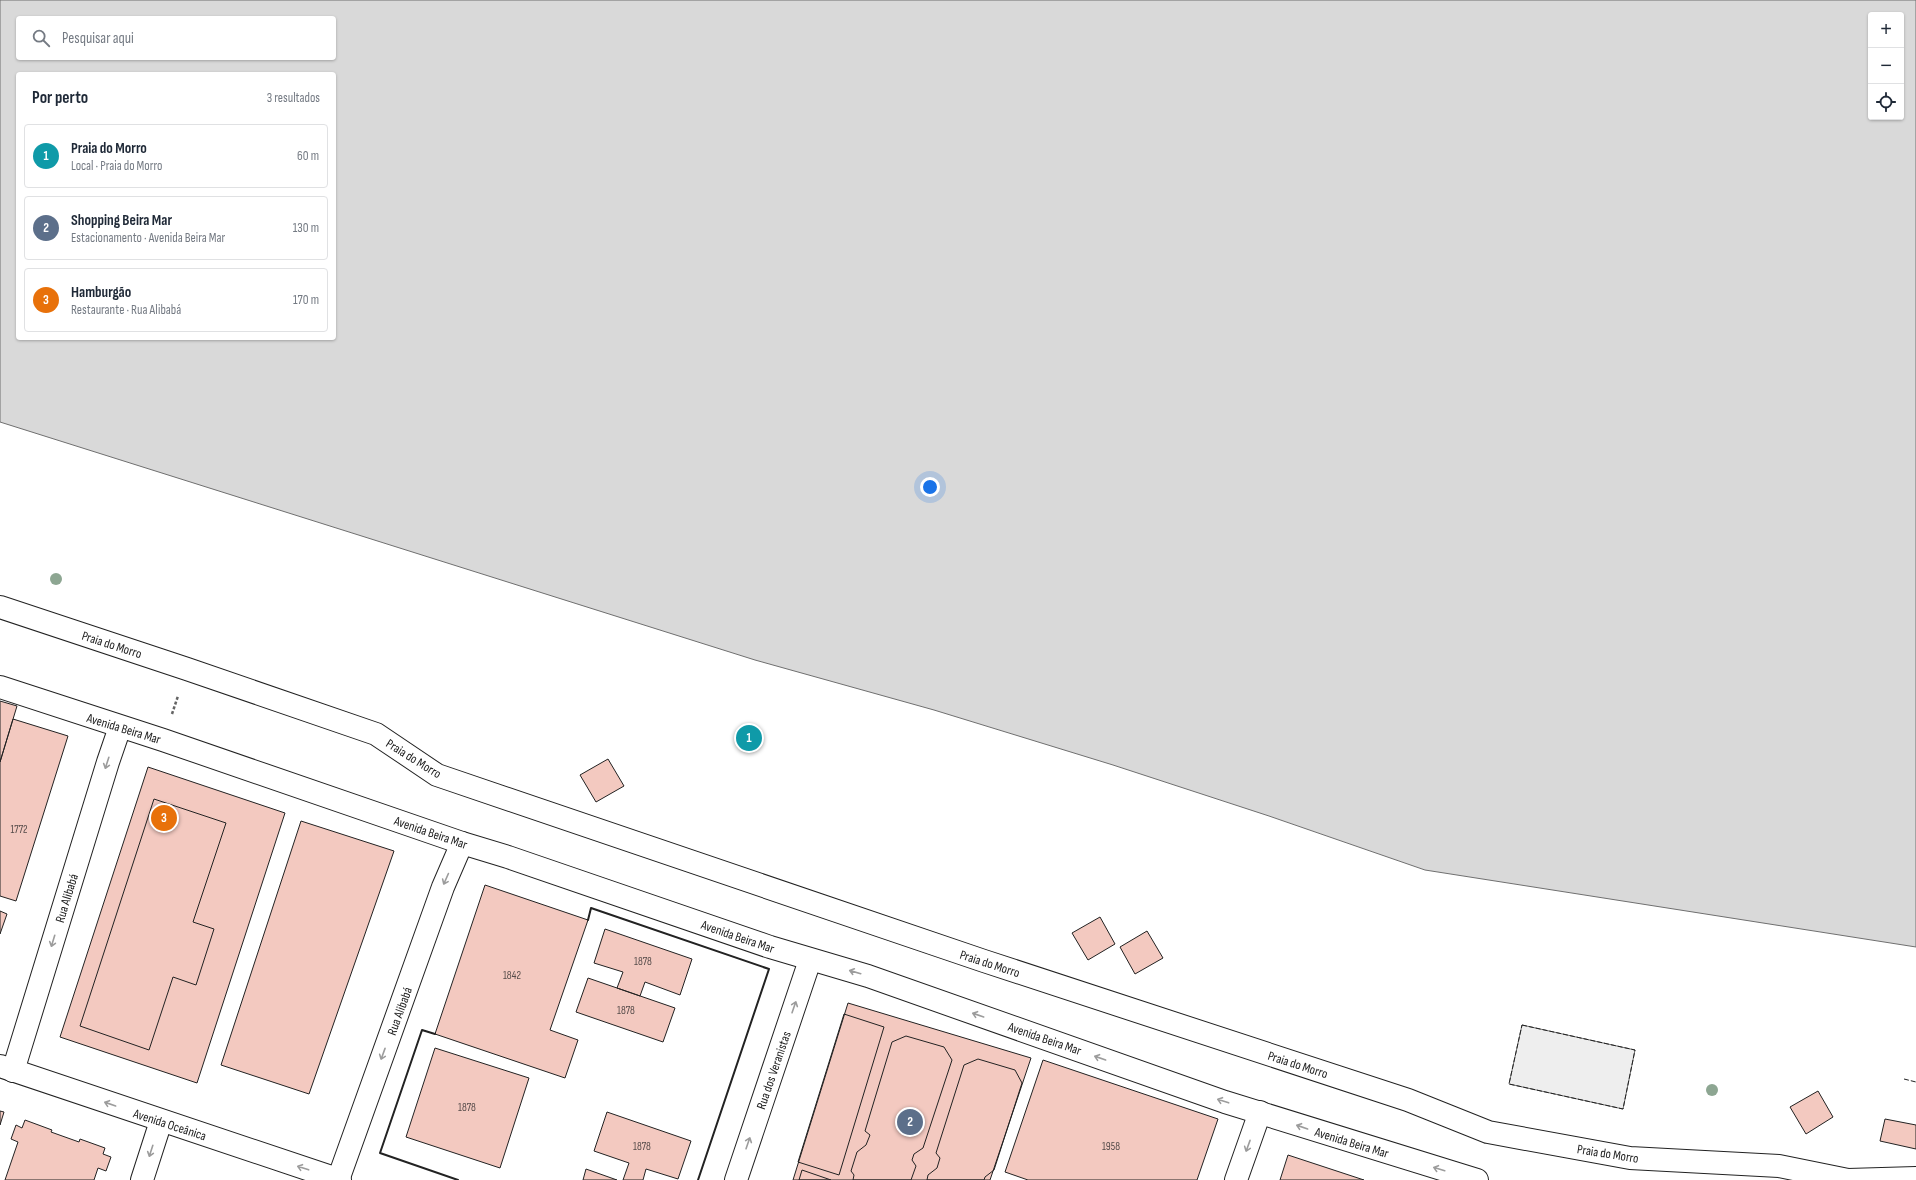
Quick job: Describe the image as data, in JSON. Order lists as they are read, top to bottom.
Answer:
{
  "streets": {
    "street": [
      "Praia do Morro",
      "Avenida Beira Mar",
      "Rua Alibabá",
      "Rua dos Veranistas",
      "Avenida Oceânica"
    ]
  },
  "crossings": [
    ["Avenida Beira Mar", "Rua Alibabá"],
    ["Avenida Beira Mar", "Rua dos Veranistas"],
    ["Rua Alibabá", "Avenida Oceânica"]
  ],
  "one_way": [
    "Avenida Beira Mar",
    "Rua Alibabá",
    "Rua dos Veranistas",
    "Avenida Oceânica"
  ],
  "house_numbers": [
    "1772",
    "1878",
    "1842",
    "1878",
    "1878",
    "1878",
    "1958"
  ],
  "page": {
    "map_buttons": ["+", "−"],
    "search": "Pesquisar aqui",
    "heading": ["Por perto", "3 resultados"],
    "list": [
      {
        "mark": "1",
        "name": "Praia do Morro",
        "note": "Local · Praia do Morro",
        "value": "60 m"
      },
      {
        "mark": "2",
        "name": "Shopping Beira Mar",
        "note": "Estacionamento · Avenida Beira Mar",
        "value": "130 m"
      },
      {
        "mark": "3",
        "name": "Hamburgão",
        "note": "Restaurante · Rua Alibabá",
        "value": "170 m"
      }
    ],
    "pins": ["1", "3", "2"]
  }
}
